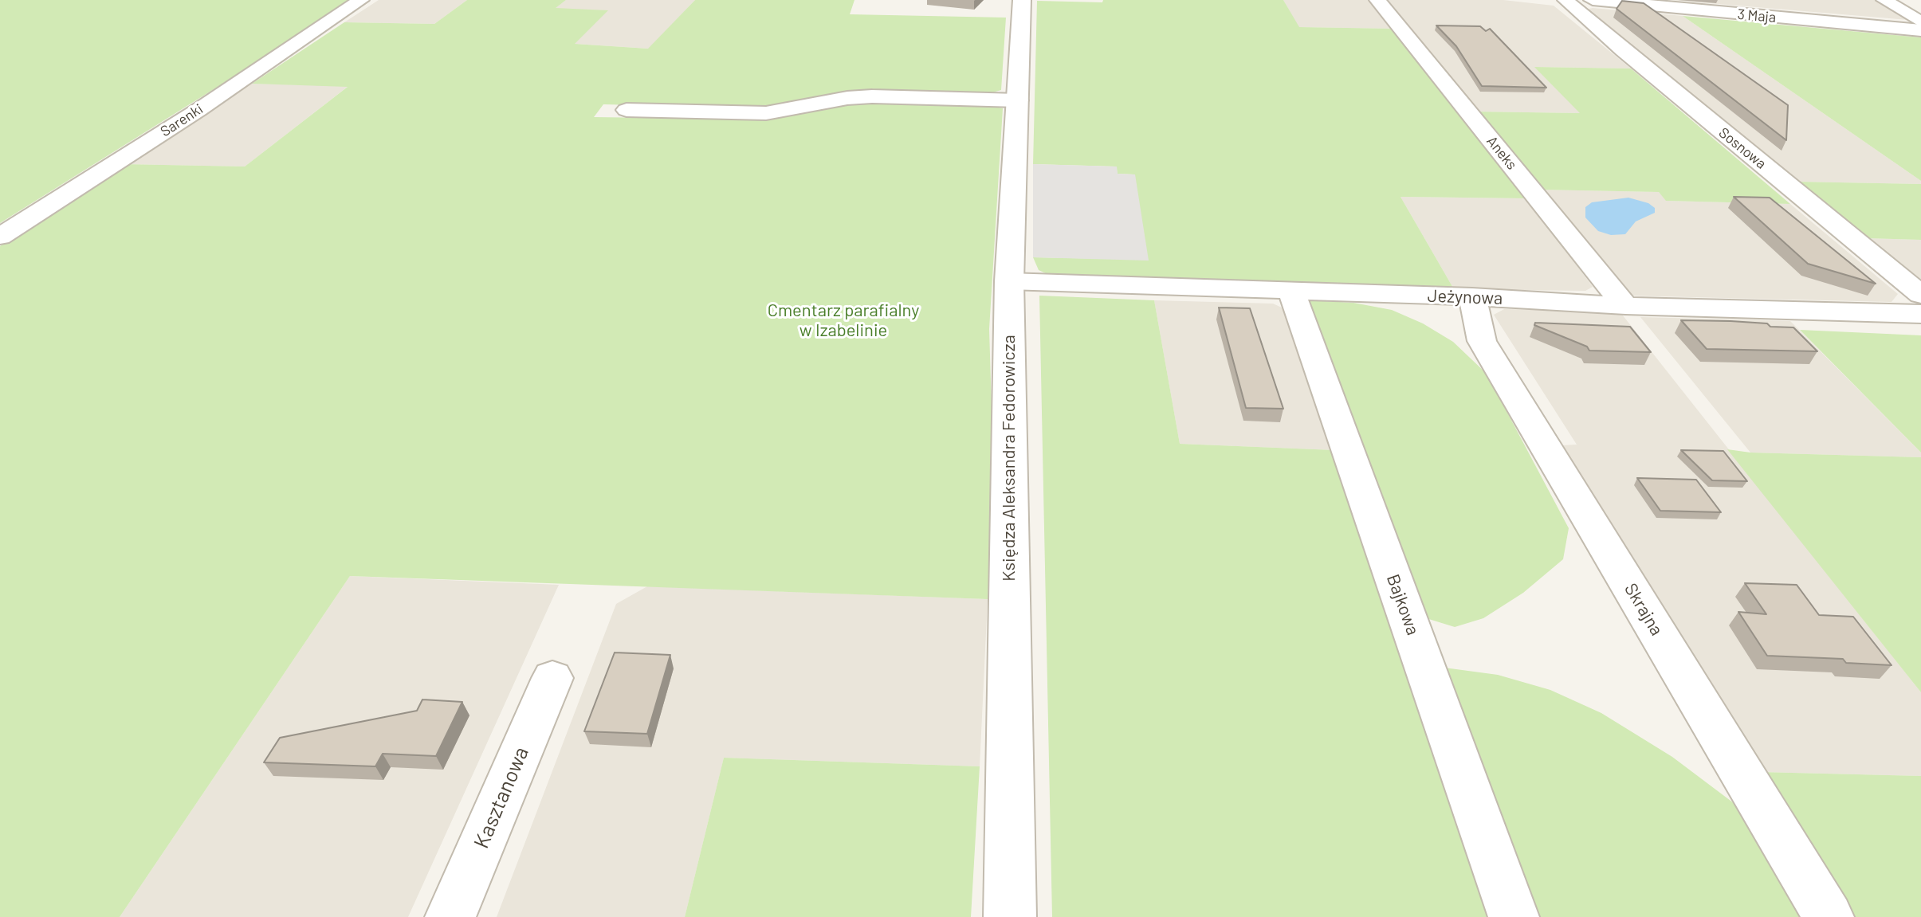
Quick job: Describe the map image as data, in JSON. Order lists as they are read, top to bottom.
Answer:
{
  "streets": {
    "street": [
      "3 Maja",
      "Sarenki",
      "Sosnowa",
      "Aneks",
      "Jeżynowa",
      "Księdza Aleksandra Fedorowicza",
      "Bajkowa",
      "Skrajna",
      "Kasztanowa"
    ]
  },
  "crossings": [
    ["Aneks", "Jeżynowa"],
    ["Jeżynowa", "Księdza Aleksandra Fedorowicza"],
    ["Jeżynowa", "Bajkowa"],
    ["Jeżynowa", "Skrajna"]
  ],
  "parks": ["Cmentarz parafialny w Izabelinie"]
}
